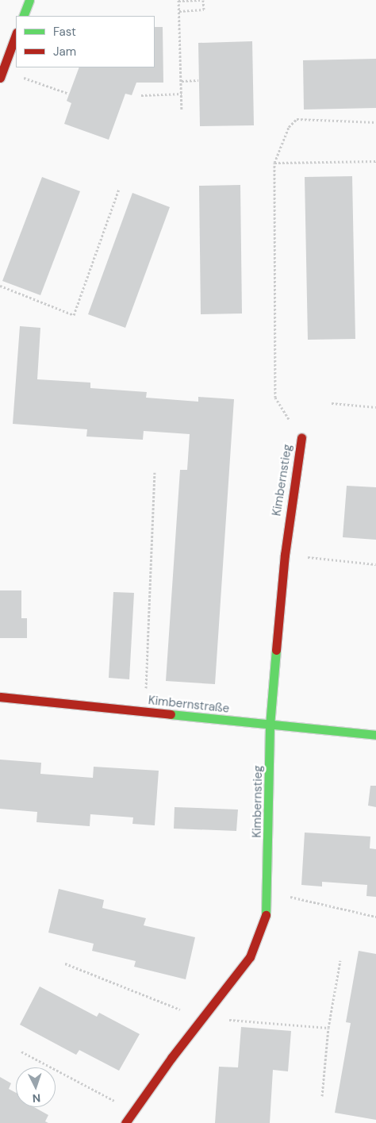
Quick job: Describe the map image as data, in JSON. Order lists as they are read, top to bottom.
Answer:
{
  "streets": {
    "street": ["Kimbernstieg", "Kimbernstraße"]
  },
  "crossings": [
    ["Kimbernstieg", "Kimbernstraße"]
  ],
  "legend": ["Fast", "Jam"],
  "north": "bottom"
}
